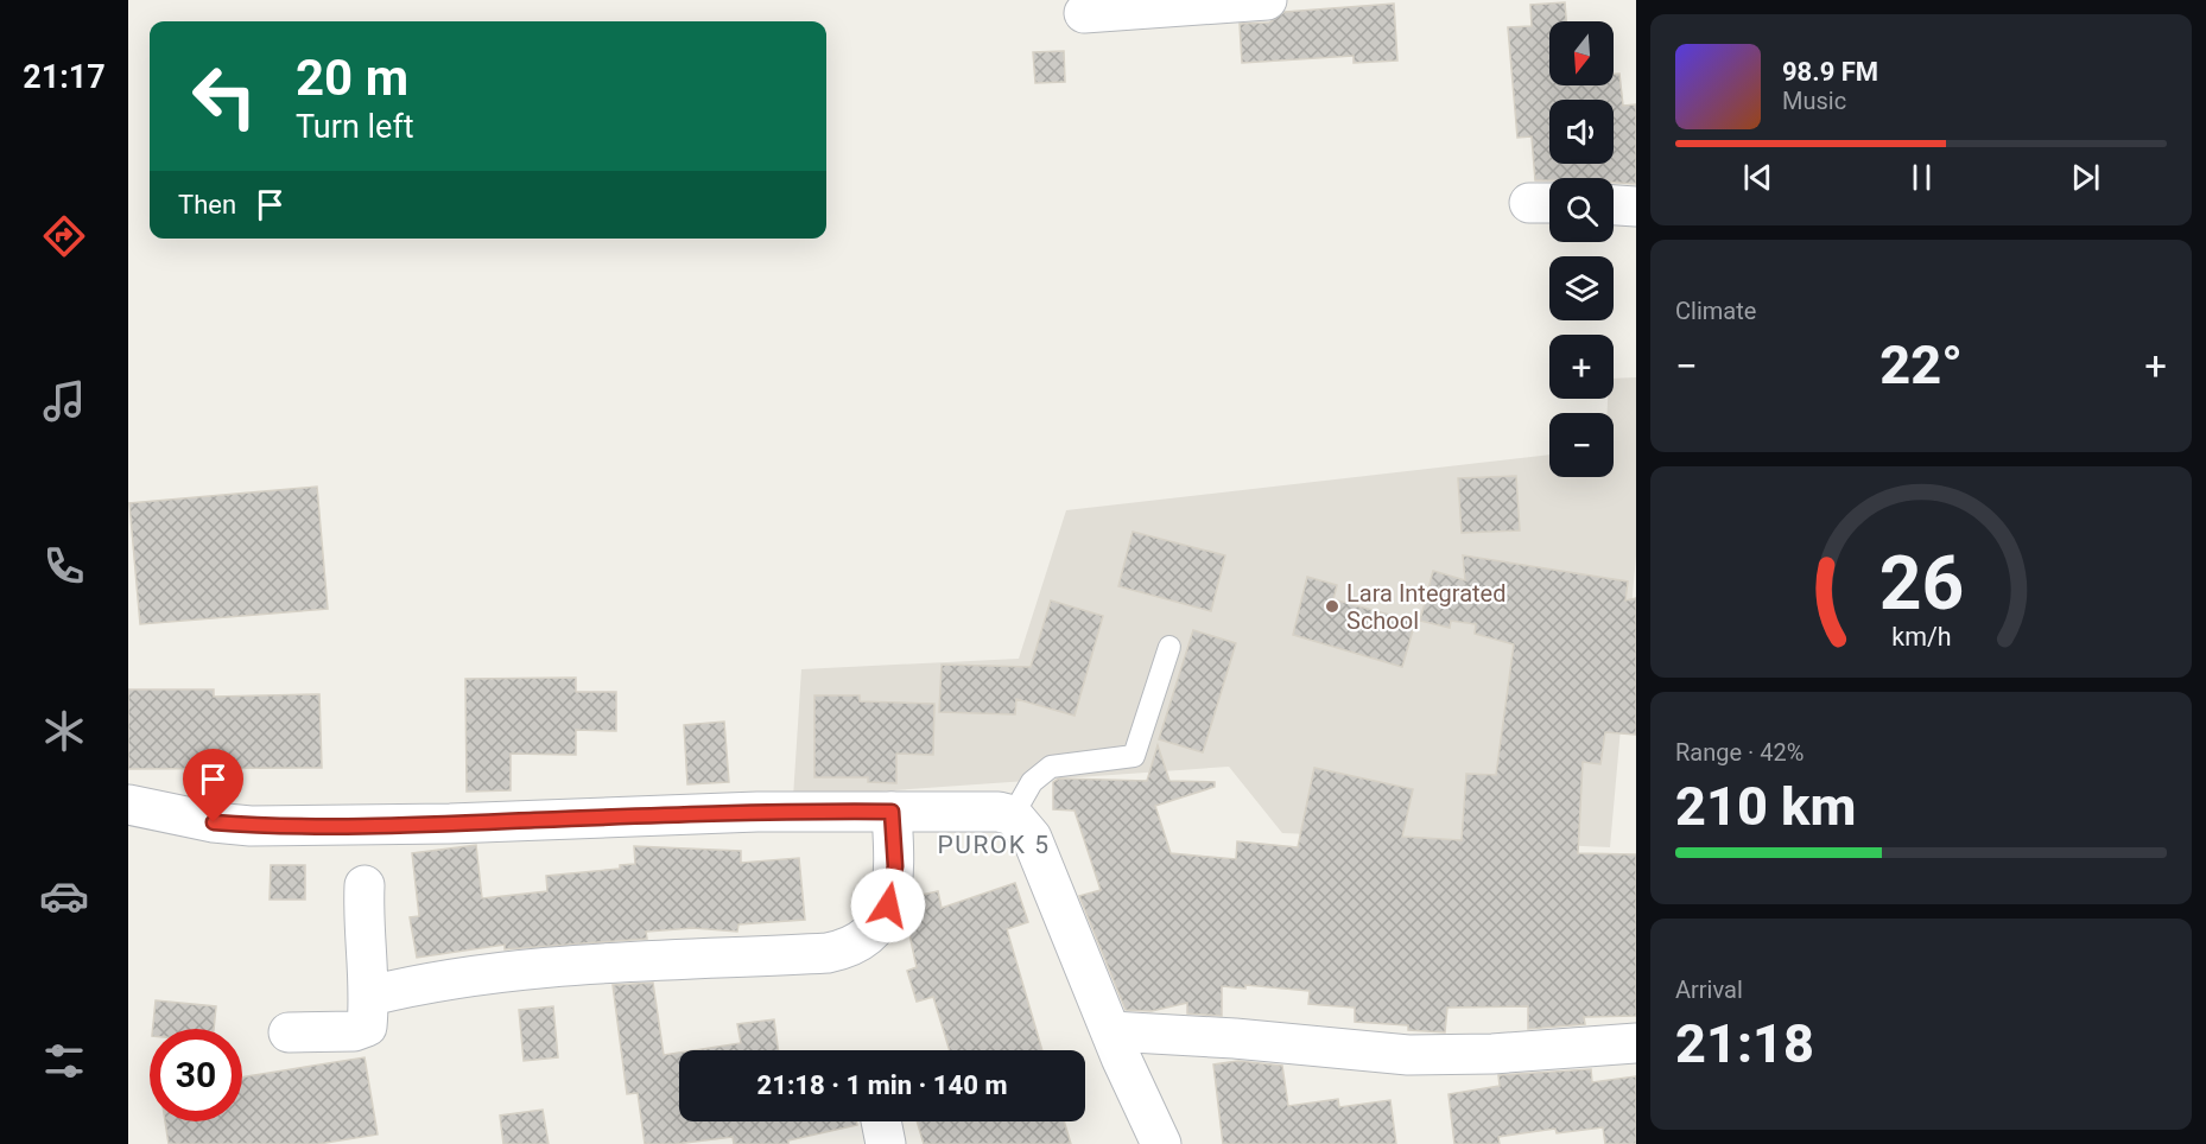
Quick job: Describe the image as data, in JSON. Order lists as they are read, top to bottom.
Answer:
{
  "districts": ["PUROK 5"],
  "places": ["Lara Integrated School"],
  "north": "bottom",
  "page": {
    "tabs": "21:17",
    "map_buttons": ["+", "−"],
    "turn": ["20 m", "Turn left"],
    "song": ["98.9 FM", "Music"],
    "then": "Then",
    "tile": [
      "Climate",
      ["Range · 42%", "210 km"],
      ["Arrival", "21:18"]
    ],
    "heat": ["−", "22°", "+"],
    "limit": "30",
    "trip": "21:18 · 1 min · 140 m",
    "gauge": ["26", "km/h"]
  }
}
